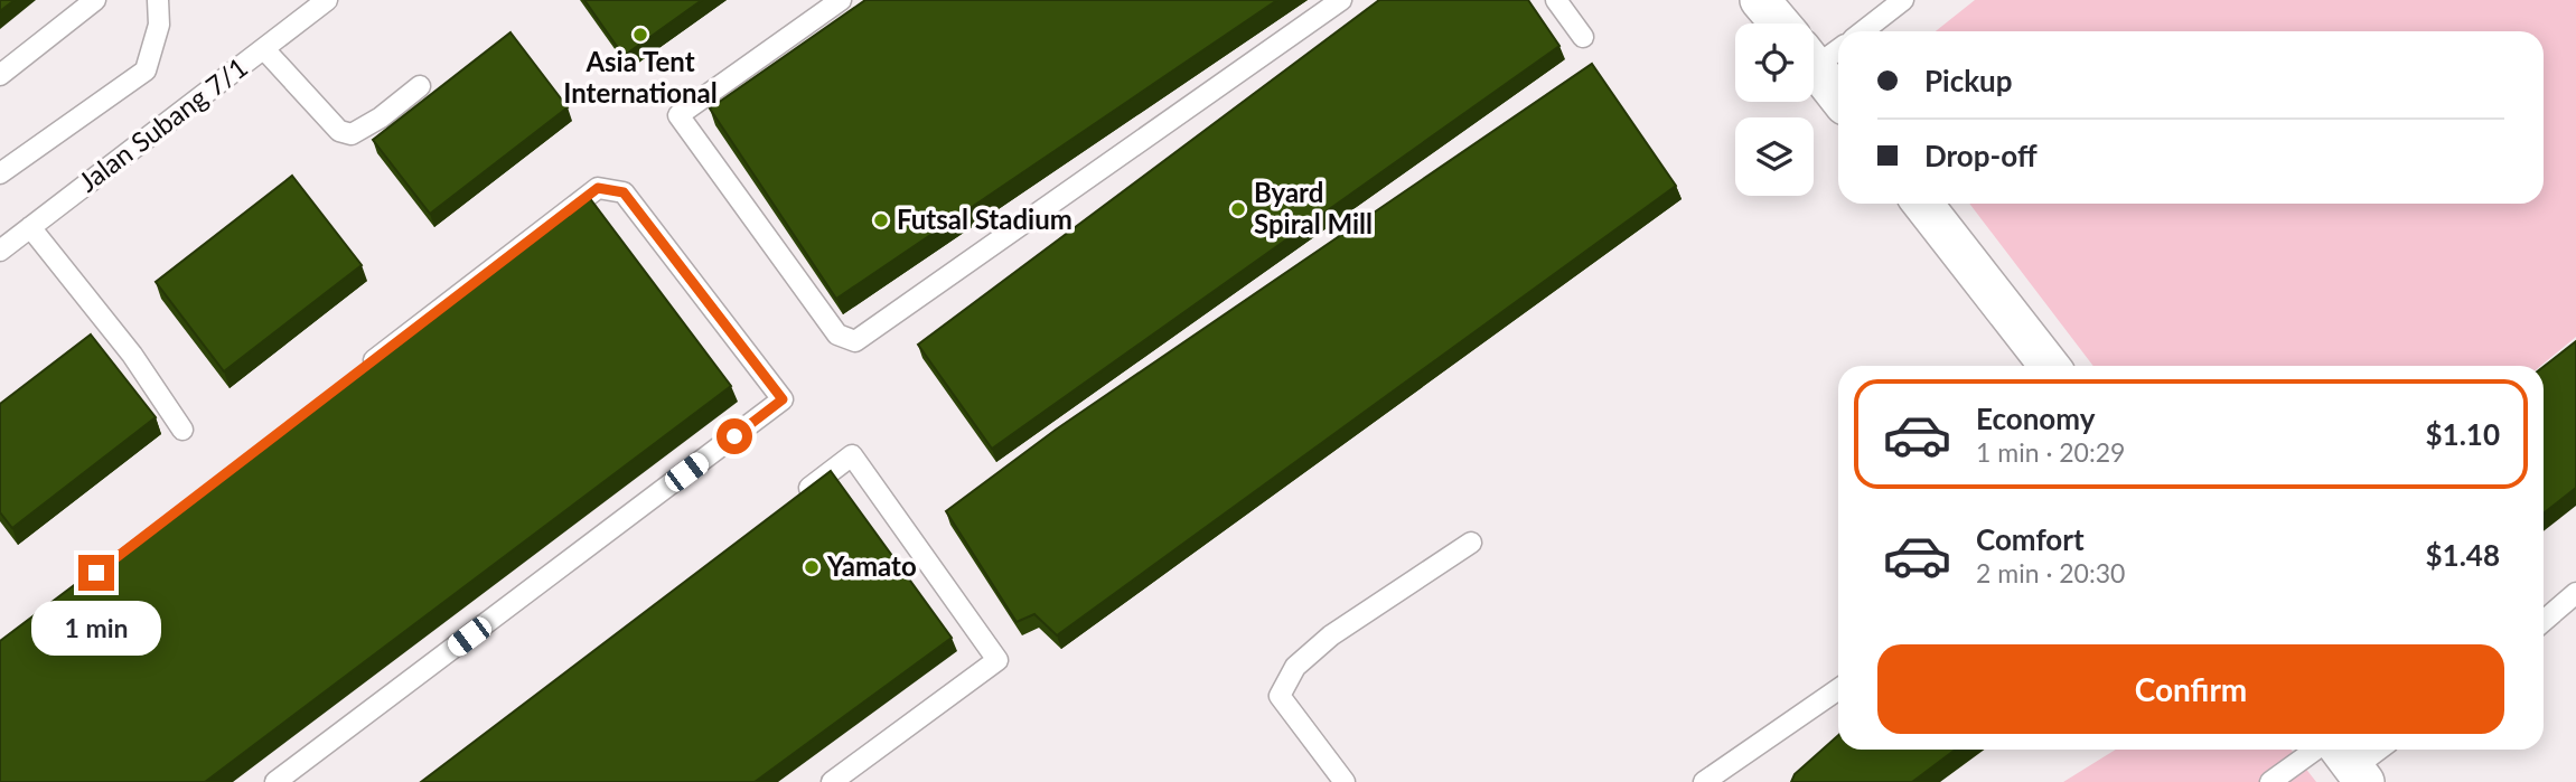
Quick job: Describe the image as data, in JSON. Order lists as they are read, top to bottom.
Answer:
{
  "streets": {
    "lane": ["Jalan Subang 7/1"]
  },
  "places": [
    "Asia Tent International",
    "Byard Spiral Mill",
    "Futsal Stadium",
    "Yamato"
  ],
  "page": {
    "banner": ["Pickup", "Drop-off"],
    "list": [
      {
        "name": "Economy",
        "note": "1 min · 20:29",
        "value": "$1.10"
      },
      {
        "name": "Comfort",
        "note": "2 min · 20:30",
        "value": "$1.48"
      }
    ],
    "bubble": "1 min",
    "buttons": "Confirm"
  }
}
